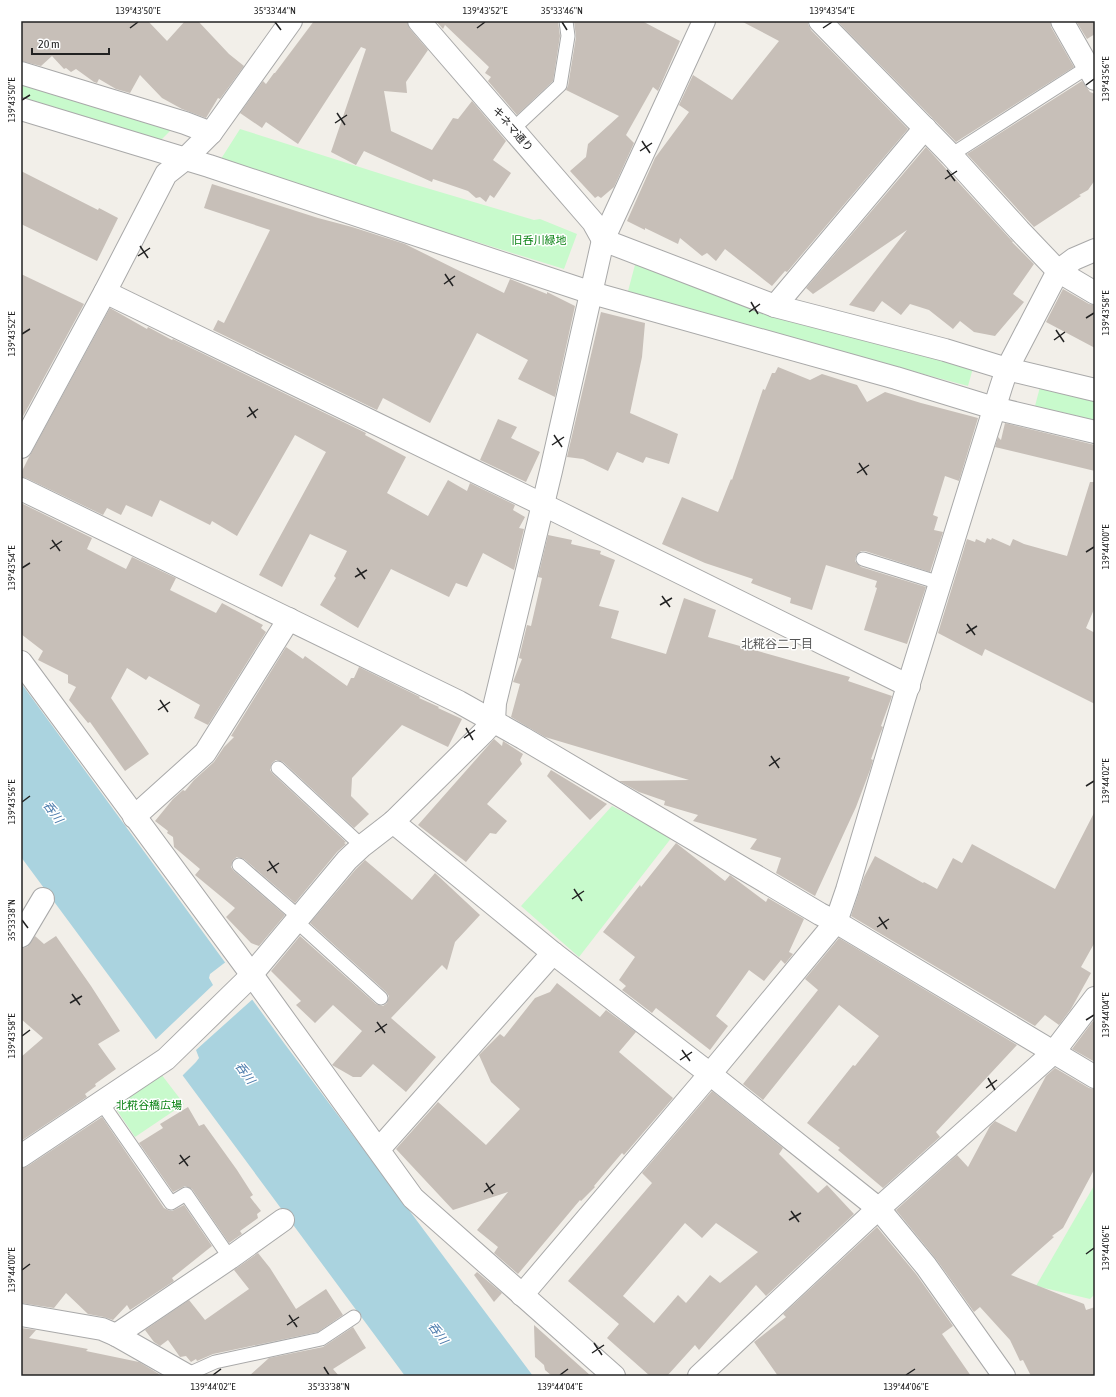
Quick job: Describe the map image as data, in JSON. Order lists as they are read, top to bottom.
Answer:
{
  "streets": {
    "street": ["キネマ通り"]
  },
  "districts": ["北糀谷二丁目"],
  "water": ["呑川"],
  "parks": ["旧呑川緑地", "北糀谷橋広場"],
  "scale_bar": "20 m",
  "coordinates": [
    "139°43'50\"E",
    "35°33'44\"N",
    "139°43'52\"E",
    "35°33'46\"N",
    "139°43'54\"E",
    "139°43'56\"E",
    "139°43'58\"E",
    "139°44'00\"E",
    "139°44'02\"E",
    "35°33'38\"N",
    "139°44'04\"E",
    "139°44'06\"E"
  ]
}
